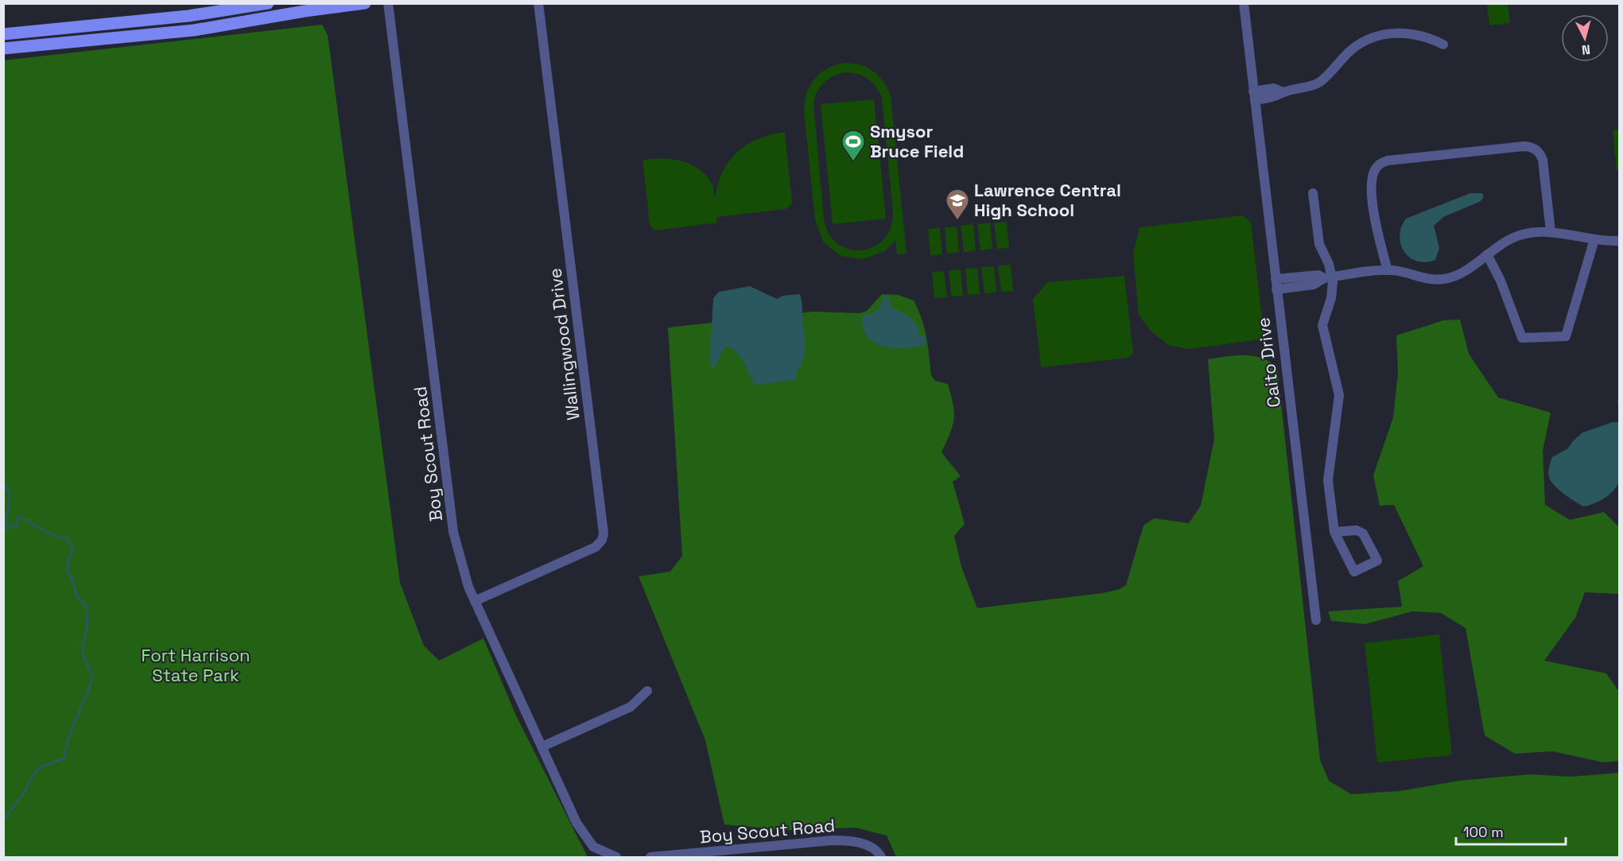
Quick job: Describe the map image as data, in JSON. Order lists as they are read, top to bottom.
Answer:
{
  "streets": {
    "street": ["Wallingwood Drive", "Caito Drive", "Boy Scout Road"]
  },
  "crossings": [
    ["Wallingwood Drive", "Boy Scout Road"]
  ],
  "parks": ["Fort Harrison State Park"],
  "places": {
    "sports": ["Smysor Bruce Field"],
    "school or university": ["Lawrence Central High School"]
  },
  "scale_bar": "100 m",
  "north": "bottom"
}
